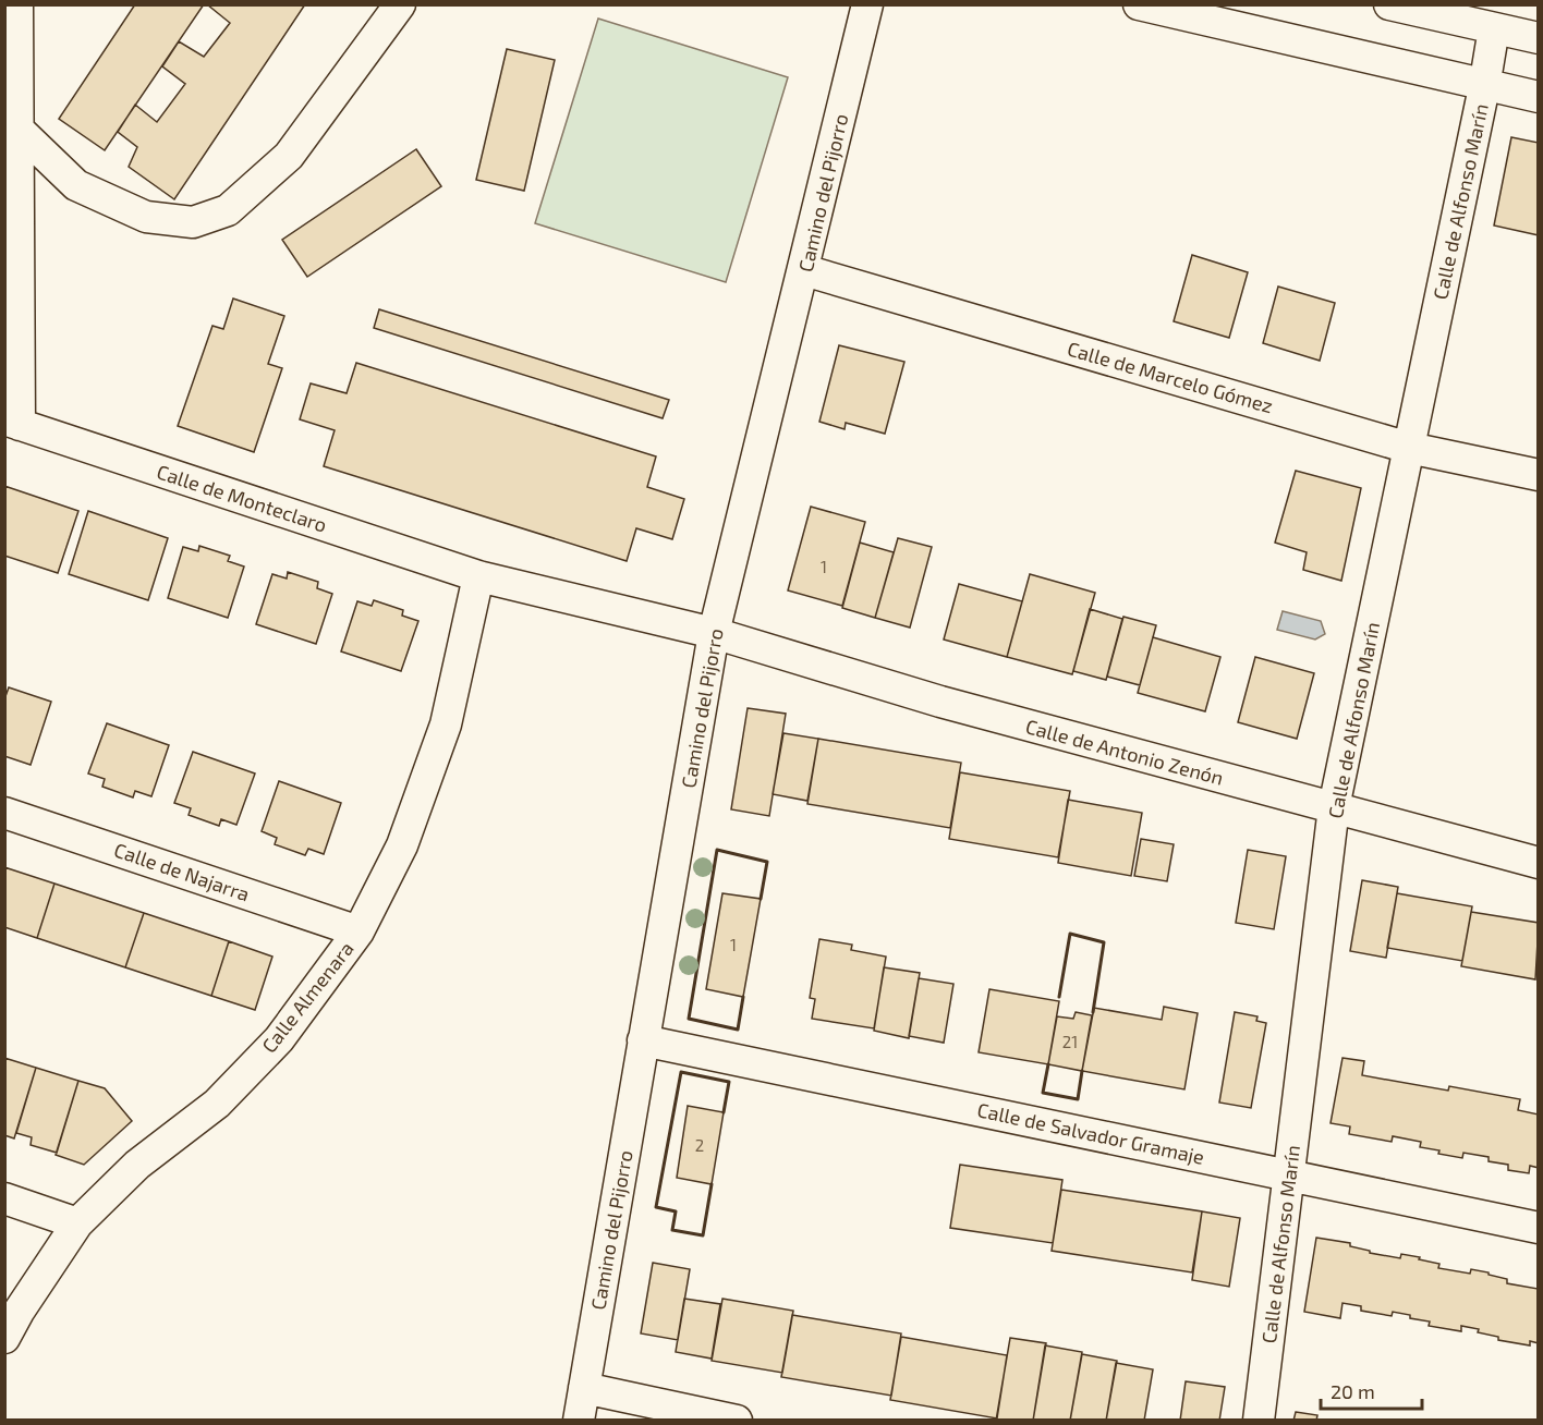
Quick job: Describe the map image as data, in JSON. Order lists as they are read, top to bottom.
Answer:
{
  "streets": {
    "street": [
      "Camino del Pijorro",
      "Calle de Alfonso Marín",
      "Calle de Marcelo Gómez",
      "Calle de Monteclaro",
      "Calle de Antonio Zenón",
      "Calle de Najarra",
      "Calle Almenara",
      "Calle de Salvador Gramaje"
    ]
  },
  "crossings": [
    ["Camino del Pijorro", "Calle de Marcelo Gómez"],
    ["Camino del Pijorro", "Calle de Monteclaro"],
    ["Camino del Pijorro", "Calle de Antonio Zenón"],
    ["Camino del Pijorro", "Calle de Salvador Gramaje"],
    ["Calle de Alfonso Marín", "Calle de Marcelo Gómez"],
    ["Calle de Alfonso Marín", "Calle de Antonio Zenón"],
    ["Calle de Alfonso Marín", "Calle de Salvador Gramaje"],
    ["Calle de Monteclaro", "Calle de Antonio Zenón"],
    ["Calle de Monteclaro", "Calle Almenara"],
    ["Calle de Najarra", "Calle Almenara"]
  ],
  "house_numbers": [
    "1",
    "1",
    "21",
    "2"
  ],
  "scale_bar": "20 m"
}
